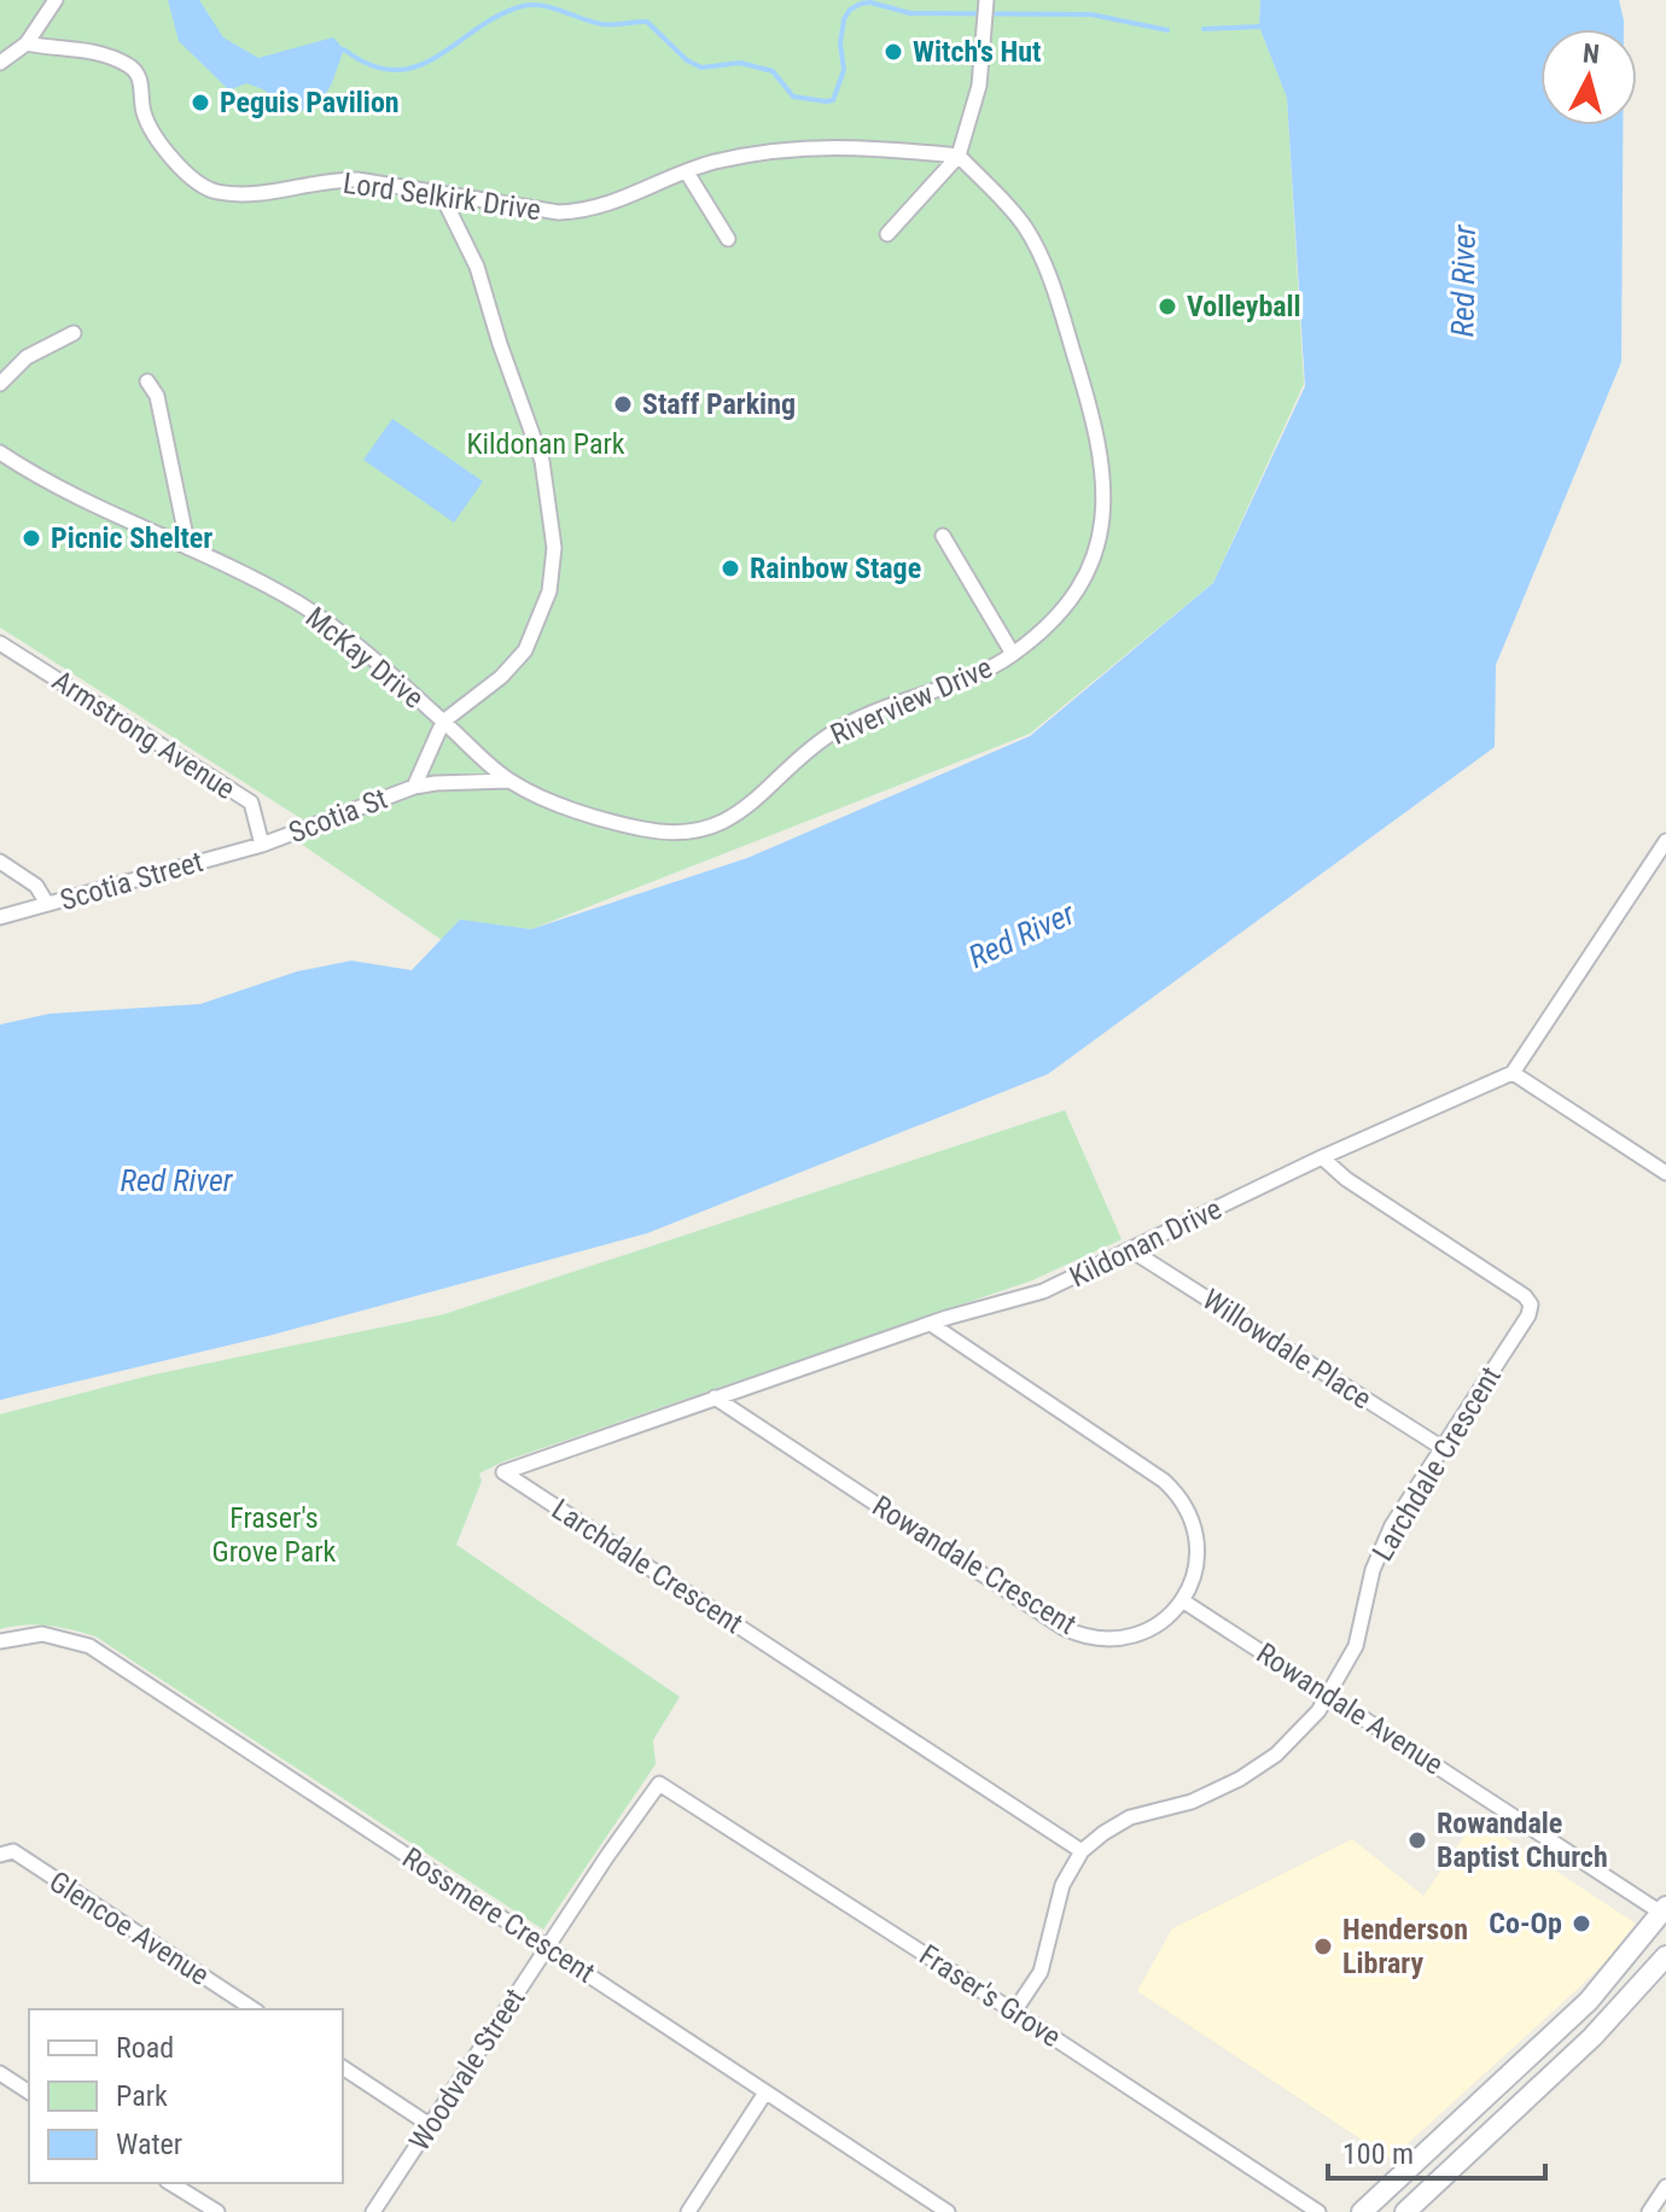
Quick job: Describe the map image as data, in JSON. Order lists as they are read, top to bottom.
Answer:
{
  "streets": {
    "street": [
      "Lord Selkirk Drive",
      "McKay Drive",
      "Riverview Drive",
      "Armstrong Avenue",
      "Scotia St",
      "Scotia Street",
      "Kildonan Drive",
      "Willowdale Place",
      "Larchdale Crescent",
      "Rowandale Crescent",
      "Rowandale Avenue",
      "Rossmere Crescent",
      "Glencoe Avenue",
      "Fraser's Grove",
      "Woodvale Street"
    ]
  },
  "crossings": [
    ["Lord Selkirk Drive", "Riverview Drive"],
    ["McKay Drive", "Riverview Drive"],
    ["McKay Drive", "Scotia St"],
    ["Riverview Drive", "Scotia St"],
    ["Armstrong Avenue", "Scotia St"],
    ["Armstrong Avenue", "Scotia Street"],
    ["Scotia St", "Scotia Street"],
    ["Kildonan Drive", "Willowdale Place"],
    ["Kildonan Drive", "Larchdale Crescent"],
    ["Kildonan Drive", "Rowandale Crescent"],
    ["Willowdale Place", "Larchdale Crescent"],
    ["Larchdale Crescent", "Rowandale Avenue"],
    ["Larchdale Crescent", "Fraser's Grove"],
    ["Rowandale Crescent", "Rowandale Avenue"],
    ["Rossmere Crescent", "Woodvale Street"],
    ["Fraser's Grove", "Woodvale Street"]
  ],
  "water": ["Red River"],
  "parks": ["Kildonan Park", "Fraser's Grove Park"],
  "places": [
    "Witch's Hut",
    "Peguis Pavilion",
    "Volleyball",
    "Staff Parking",
    "Picnic Shelter",
    "Rainbow Stage",
    "Rowandale Baptist Church",
    "Co-Op",
    "Henderson Library"
  ],
  "legend": ["Road", "Park", "Water"],
  "scale_bar": "100 m",
  "north": "top"
}
